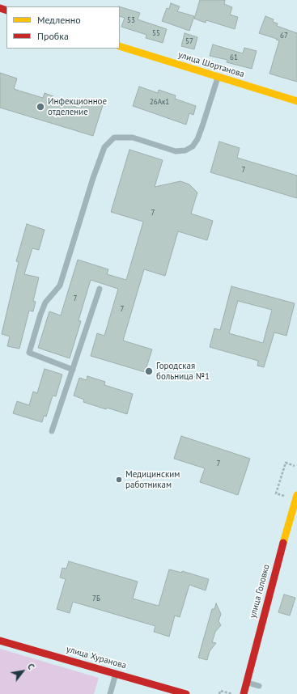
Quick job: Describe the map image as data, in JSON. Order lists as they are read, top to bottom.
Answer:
{
  "streets": {
    "street": ["улица Шортанова", "улица Головко", "улица Хуранова"]
  },
  "places": ["Инфекционное отделение", "Городская больница №1", "Медицинским работникам"],
  "house_numbers": [
    "53",
    "55",
    "67",
    "57",
    "61",
    "26Ак1",
    "7",
    "7",
    "7",
    "7",
    "7",
    "7Б"
  ],
  "legend": ["Медленно", "Пробка"],
  "north": "top right"
}
